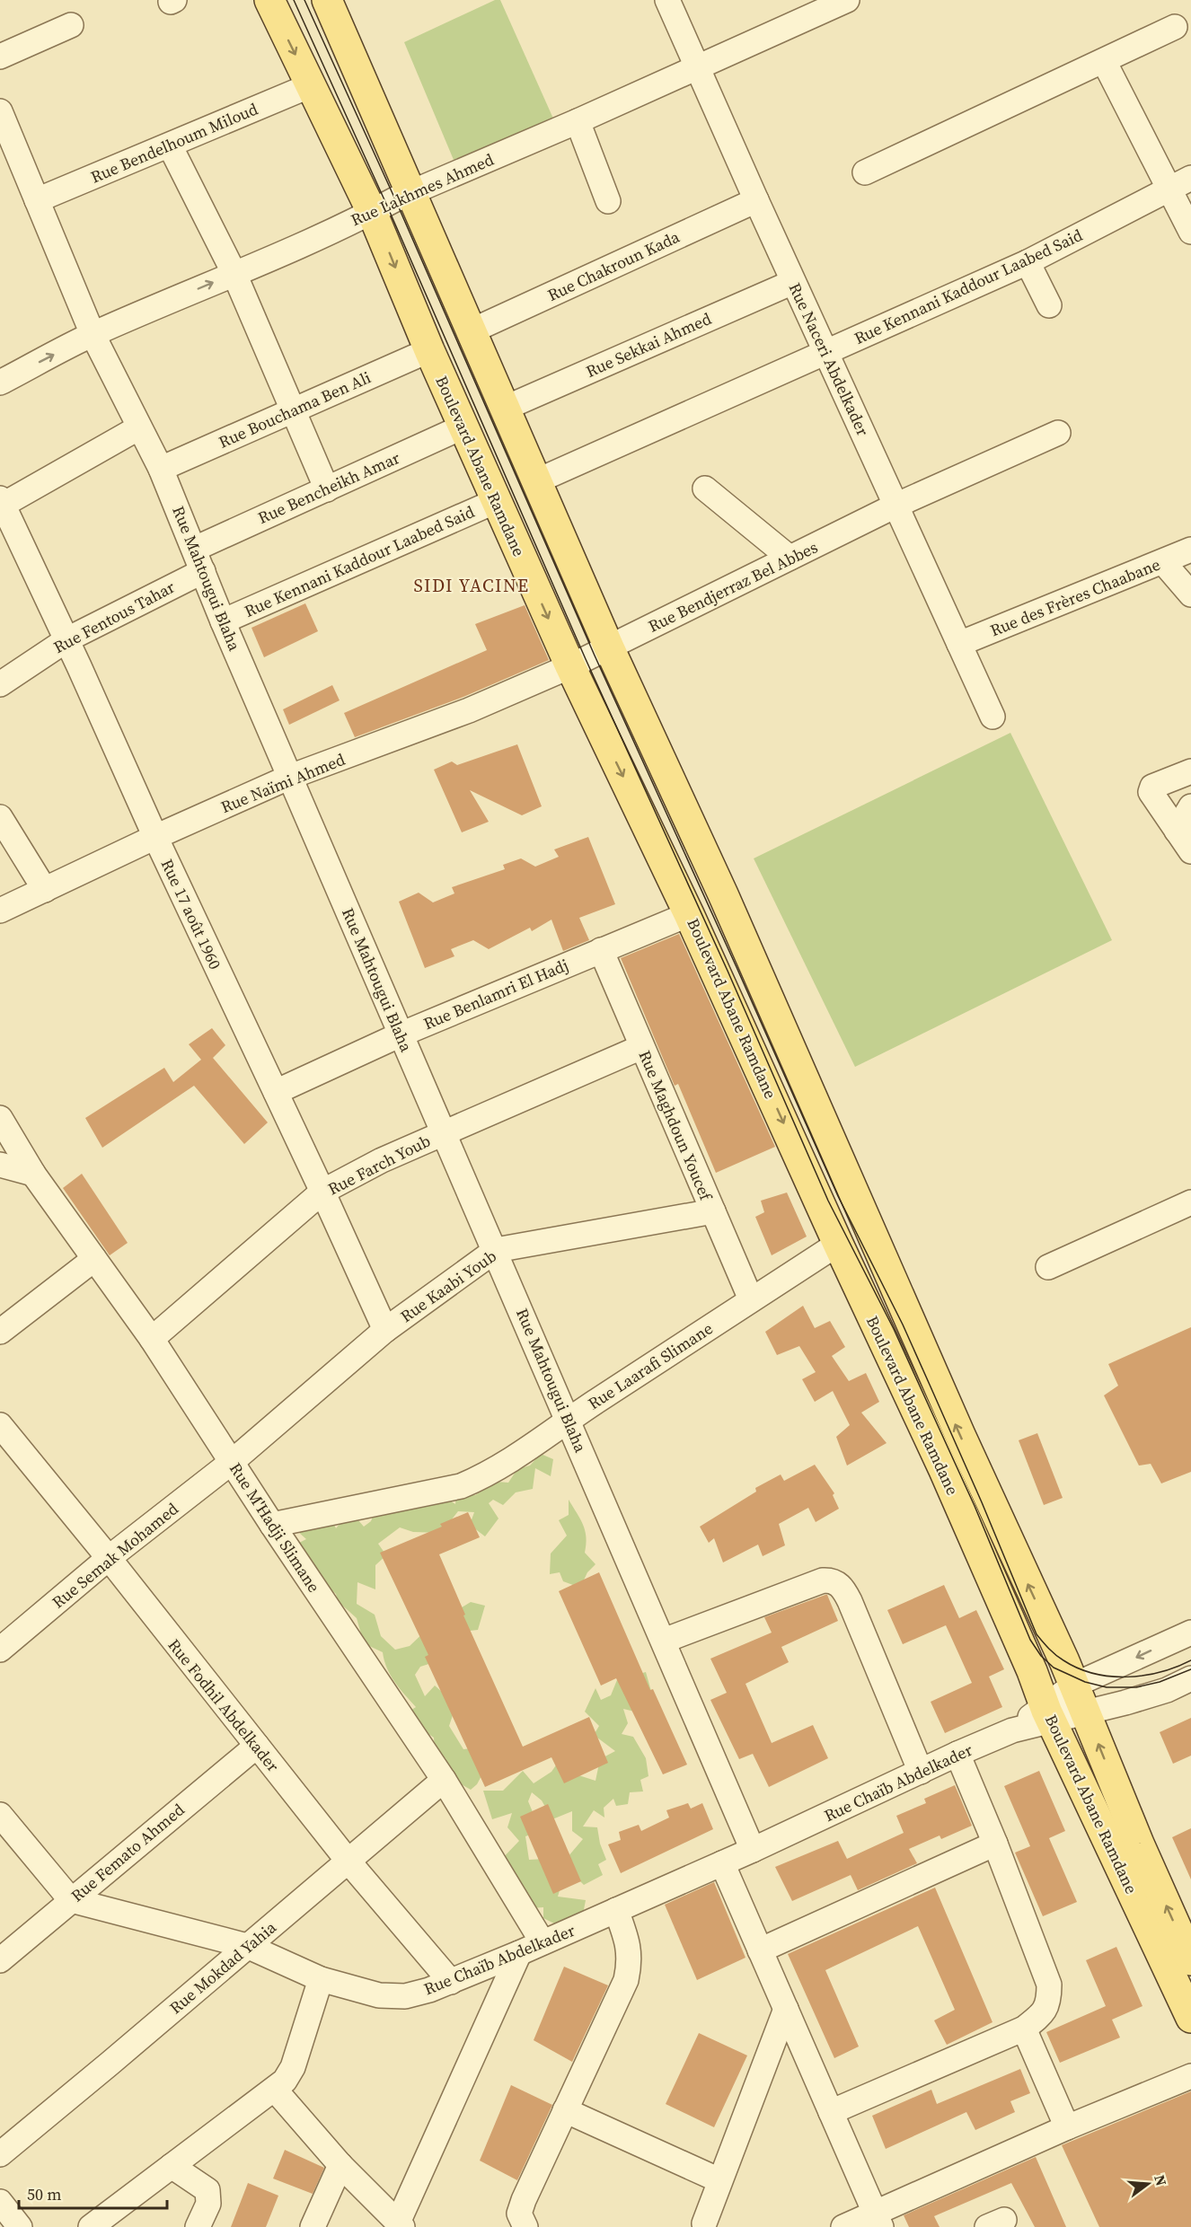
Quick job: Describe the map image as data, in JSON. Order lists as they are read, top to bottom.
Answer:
{
  "streets": {
    "main road": ["Boulevard Abane Ramdane"],
    "street": [
      "Rue Bendelhoum Miloud",
      "Rue Lakhmes Ahmed",
      "Rue Chakroun Kada",
      "Rue Kennani Kaddour Laabed Said",
      "Rue Sekkai Ahmed",
      "Rue Naceri Abdelkader",
      "Rue Bouchama Ben Ali",
      "Rue Bencheikh Amar",
      "Rue Mahtougui Blaha",
      "Rue Bendjerraz Bel Abbes",
      "Rue des Frères Chaabane",
      "Rue Fentous Tahar",
      "Rue Naïmi Ahmed",
      "Rue 17 août 1960",
      "Rue Benlamri El Hadj",
      "Rue Maghdoun Youcef",
      "Rue Farch Youb",
      "Rue Kaabi Youb",
      "Rue Laarafi Slimane",
      "Rue M'Hadji Slimane",
      "Rue Semak Mohamed",
      "Rue Fodhil Abdelkader",
      "Rue Chaïb Abdelkader",
      "Rue Femato Ahmed",
      "Rue Mokdad Yahia"
    ]
  },
  "crossings": [
    ["Rue Bendelhoum Miloud", "Boulevard Abane Ramdane"],
    ["Rue Bendelhoum Miloud", "Rue Mahtougui Blaha"],
    ["Rue Lakhmes Ahmed", "Rue Naceri Abdelkader"],
    ["Rue Lakhmes Ahmed", "Boulevard Abane Ramdane"],
    ["Rue Lakhmes Ahmed", "Rue Mahtougui Blaha"],
    ["Rue Chakroun Kada", "Rue Naceri Abdelkader"],
    ["Rue Chakroun Kada", "Boulevard Abane Ramdane"],
    ["Rue Kennani Kaddour Laabed Said", "Rue Naceri Abdelkader"],
    ["Rue Kennani Kaddour Laabed Said", "Boulevard Abane Ramdane"],
    ["Rue Kennani Kaddour Laabed Said", "Rue Mahtougui Blaha"],
    ["Rue Sekkai Ahmed", "Rue Naceri Abdelkader"],
    ["Rue Sekkai Ahmed", "Boulevard Abane Ramdane"],
    ["Rue Naceri Abdelkader", "Rue Bendjerraz Bel Abbes"],
    ["Rue Naceri Abdelkader", "Rue des Frères Chaabane"],
    ["Rue Bouchama Ben Ali", "Boulevard Abane Ramdane"],
    ["Rue Bouchama Ben Ali", "Rue Mahtougui Blaha"],
    ["Boulevard Abane Ramdane", "Rue Bencheikh Amar"],
    ["Boulevard Abane Ramdane", "Rue Bendjerraz Bel Abbes"],
    ["Boulevard Abane Ramdane", "Rue Naïmi Ahmed"],
    ["Boulevard Abane Ramdane", "Rue Benlamri El Hadj"],
    ["Boulevard Abane Ramdane", "Rue Laarafi Slimane"],
    ["Boulevard Abane Ramdane", "Rue Chaïb Abdelkader"],
    ["Rue Bencheikh Amar", "Rue Mahtougui Blaha"],
    ["Rue Bencheikh Amar", "Rue Fentous Tahar"],
    ["Rue Mahtougui Blaha", "Rue Fentous Tahar"],
    ["Rue Mahtougui Blaha", "Rue Naïmi Ahmed"],
    ["Rue Mahtougui Blaha", "Rue Benlamri El Hadj"],
    ["Rue Mahtougui Blaha", "Rue Farch Youb"],
    ["Rue Mahtougui Blaha", "Rue Kaabi Youb"],
    ["Rue Mahtougui Blaha", "Rue Laarafi Slimane"],
    ["Rue Mahtougui Blaha", "Rue Chaïb Abdelkader"],
    ["Rue Bendjerraz Bel Abbes", "Rue Naïmi Ahmed"],
    ["Rue Fentous Tahar", "Rue 17 août 1960"],
    ["Rue Naïmi Ahmed", "Rue 17 août 1960"],
    ["Rue 17 août 1960", "Rue Benlamri El Hadj"],
    ["Rue 17 août 1960", "Rue Farch Youb"],
    ["Rue 17 août 1960", "Rue Kaabi Youb"],
    ["Rue Benlamri El Hadj", "Rue Maghdoun Youcef"],
    ["Rue Maghdoun Youcef", "Rue Farch Youb"],
    ["Rue Maghdoun Youcef", "Rue Kaabi Youb"],
    ["Rue Maghdoun Youcef", "Rue Laarafi Slimane"],
    ["Rue Farch Youb", "Rue M'Hadji Slimane"],
    ["Rue Kaabi Youb", "Rue M'Hadji Slimane"],
    ["Rue Kaabi Youb", "Rue Semak Mohamed"],
    ["Rue Laarafi Slimane", "Rue M'Hadji Slimane"],
    ["Rue M'Hadji Slimane", "Rue Semak Mohamed"],
    ["Rue M'Hadji Slimane", "Rue Chaïb Abdelkader"],
    ["Rue M'Hadji Slimane", "Rue Mokdad Yahia"],
    ["Rue Semak Mohamed", "Rue Fodhil Abdelkader"],
    ["Rue Fodhil Abdelkader", "Rue Chaïb Abdelkader"],
    ["Rue Fodhil Abdelkader", "Rue Femato Ahmed"],
    ["Rue Fodhil Abdelkader", "Rue Mokdad Yahia"],
    ["Rue Chaïb Abdelkader", "Rue Femato Ahmed"],
    ["Rue Chaïb Abdelkader", "Rue Mokdad Yahia"]
  ],
  "districts": ["SIDI YACINE"],
  "scale_bar": "50 m",
  "north": "right"
}
